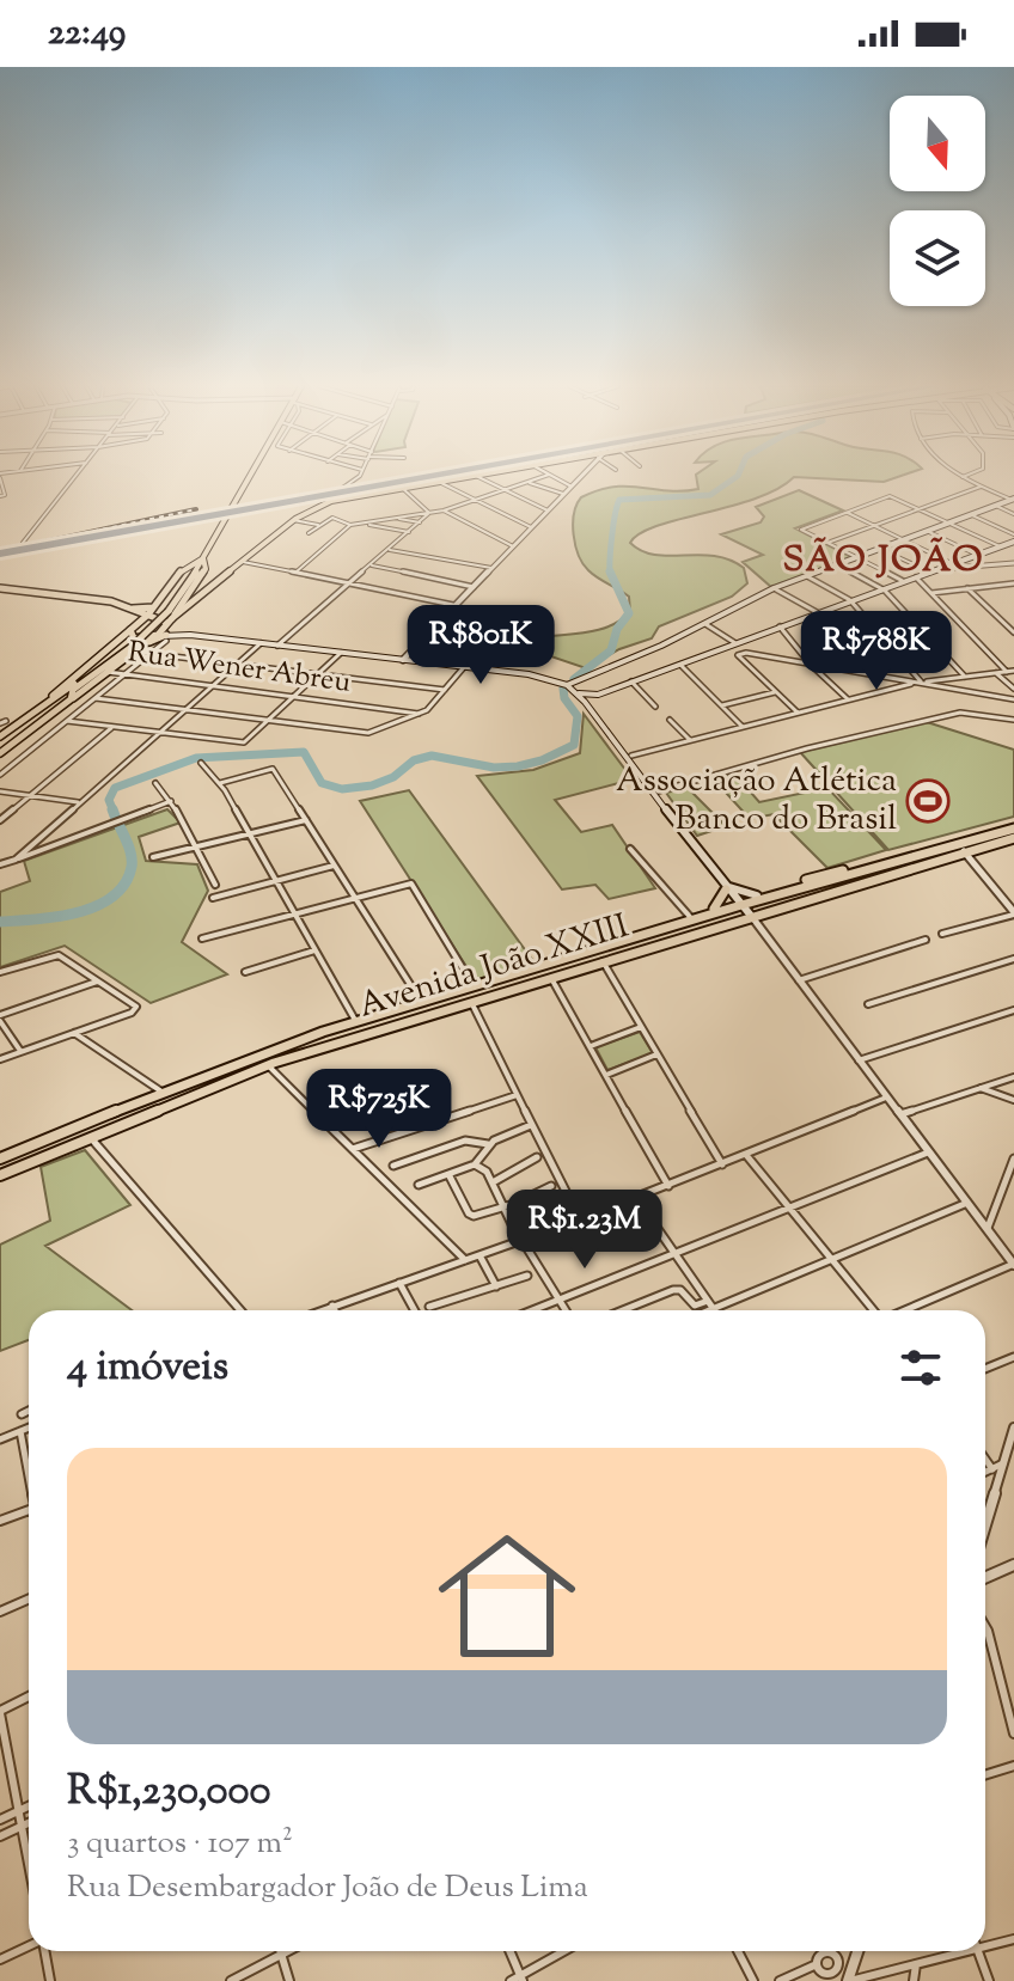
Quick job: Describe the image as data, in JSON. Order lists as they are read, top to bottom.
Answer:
{
  "streets": {
    "main road": ["Avenida João XXIII"],
    "street": ["Rua Wener Abreu"]
  },
  "districts": ["SÃO JOÃO"],
  "places": {
    "sports": ["Associação Atlética Banco do Brasil"]
  },
  "north": "bottom",
  "page": {
    "status": "22:49",
    "price": [
      "R$801K",
      "R$788K",
      "R$725K",
      "R$1.23M"
    ],
    "heading": "4 imóveis",
    "list": [
      {
        "name": "R$1,230,000",
        "note": "3 quartos · 107 m² · Rua Desembargador João de Deus Lima"
      }
    ]
  }
}
